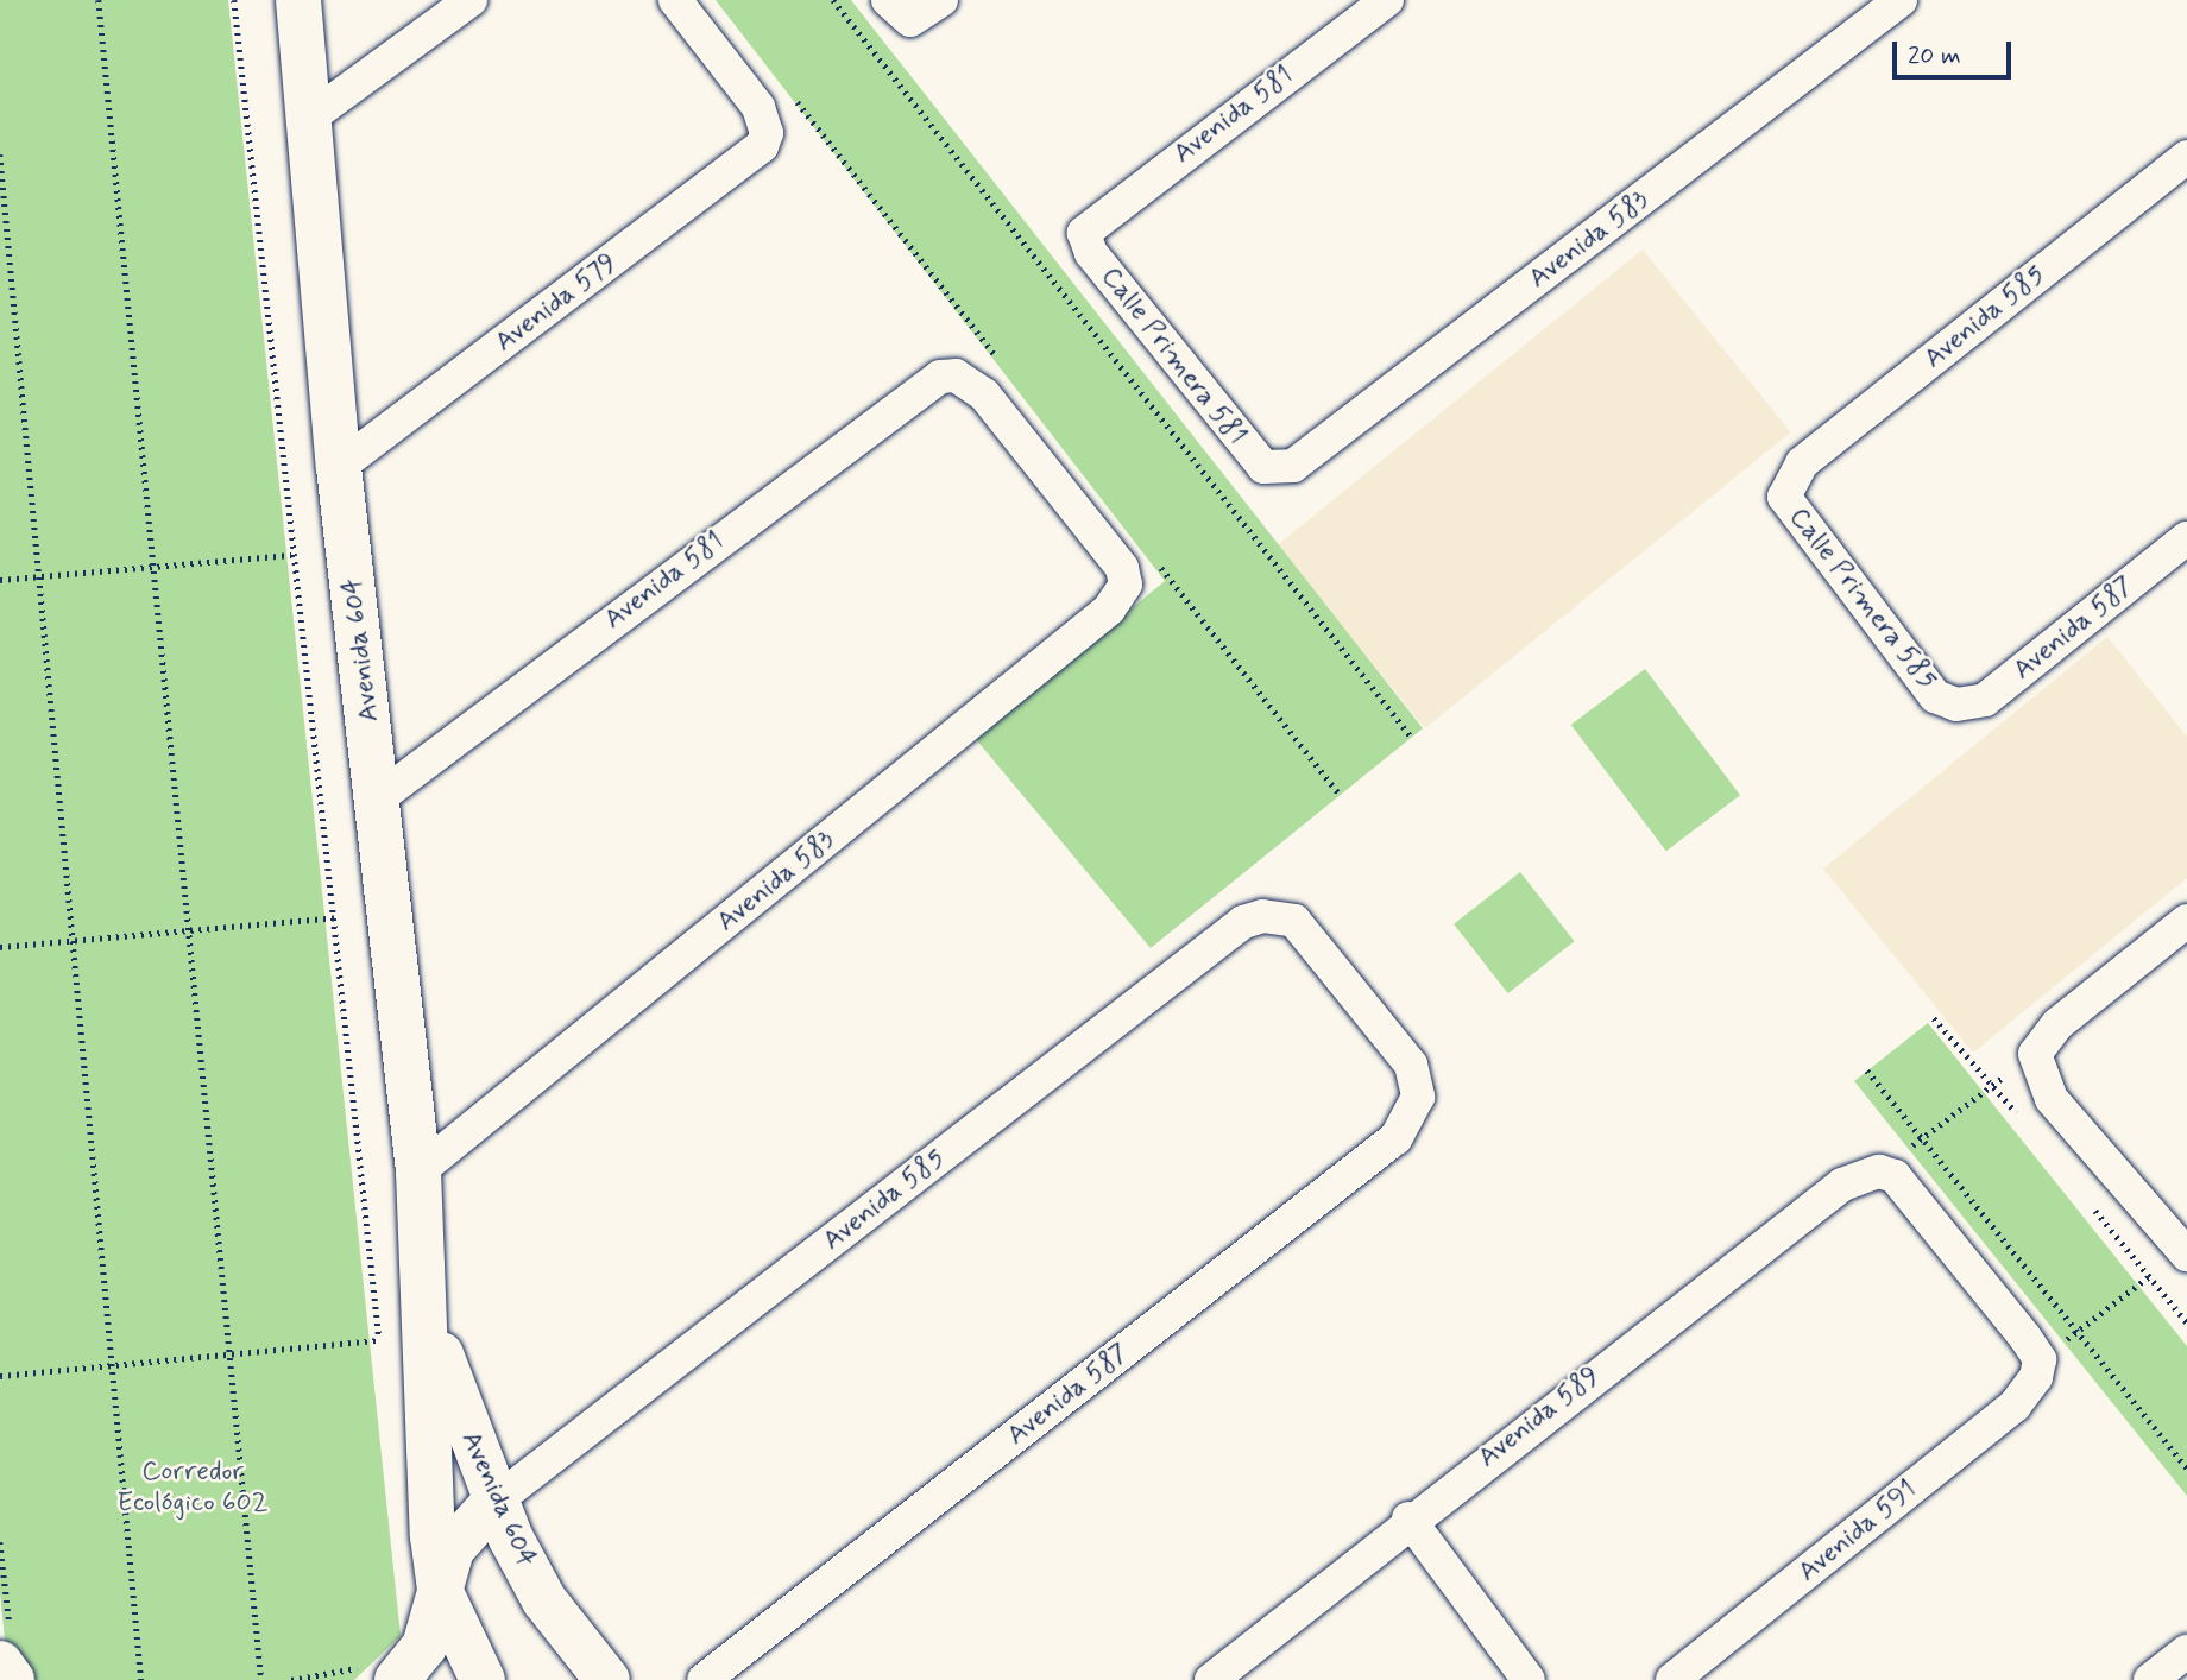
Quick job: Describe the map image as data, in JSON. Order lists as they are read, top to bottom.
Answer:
{
  "streets": {
    "street": [
      "Avenida 581",
      "Avenida 583",
      "Avenida 579",
      "Avenida 585",
      "Calle Primera 581",
      "Calle Primera 585",
      "Avenida 587",
      "Avenida 604",
      "Avenida 589",
      "Avenida 591"
    ]
  },
  "crossings": [
    ["Avenida 581", "Avenida 583"],
    ["Avenida 581", "Calle Primera 581"],
    ["Avenida 581", "Avenida 604"],
    ["Avenida 583", "Calle Primera 581"],
    ["Avenida 583", "Avenida 604"],
    ["Avenida 579", "Avenida 604"],
    ["Avenida 585", "Calle Primera 585"],
    ["Avenida 585", "Avenida 587"],
    ["Avenida 585", "Avenida 604"],
    ["Calle Primera 585", "Avenida 587"]
  ],
  "parks": ["Corredor Ecológico 602"],
  "scale_bar": "20 m"
}
